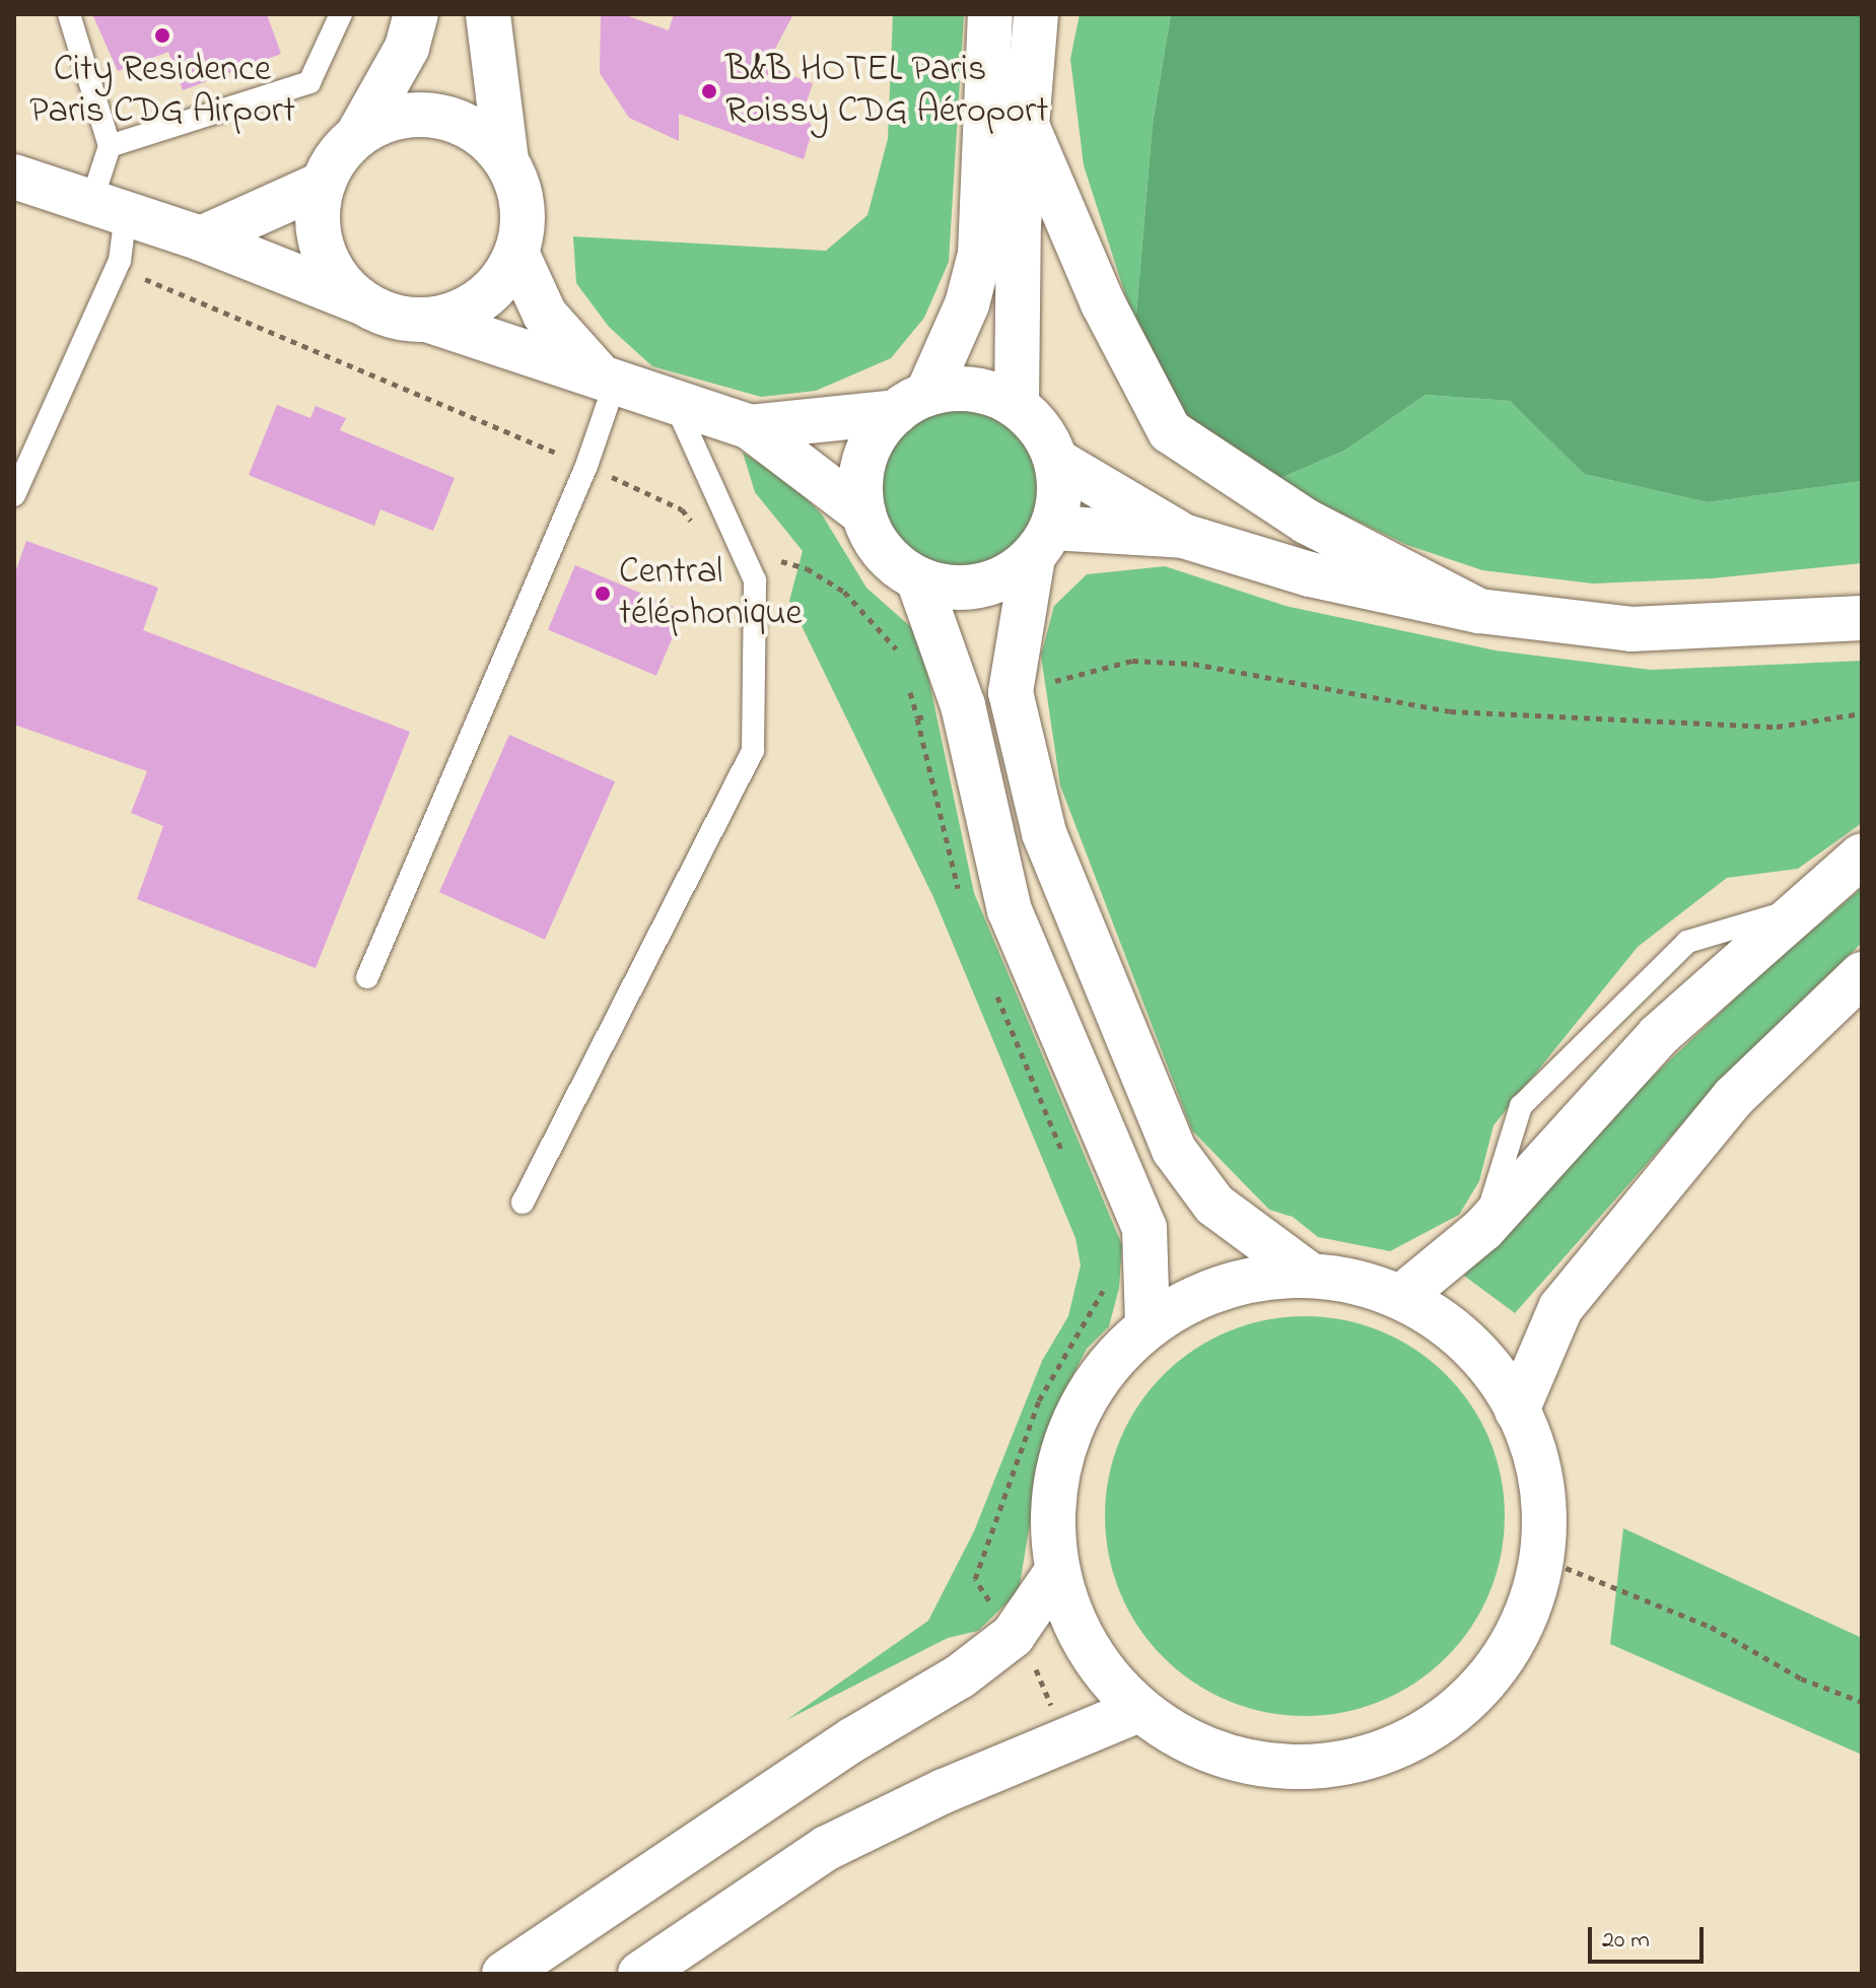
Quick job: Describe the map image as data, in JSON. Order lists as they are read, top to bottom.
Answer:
{
  "places": ["City Residence Paris CDG Airport", "B&B HOTEL Paris Roissy CDG Aéroport", "Central téléphonique"],
  "scale_bar": "20 m"
}
